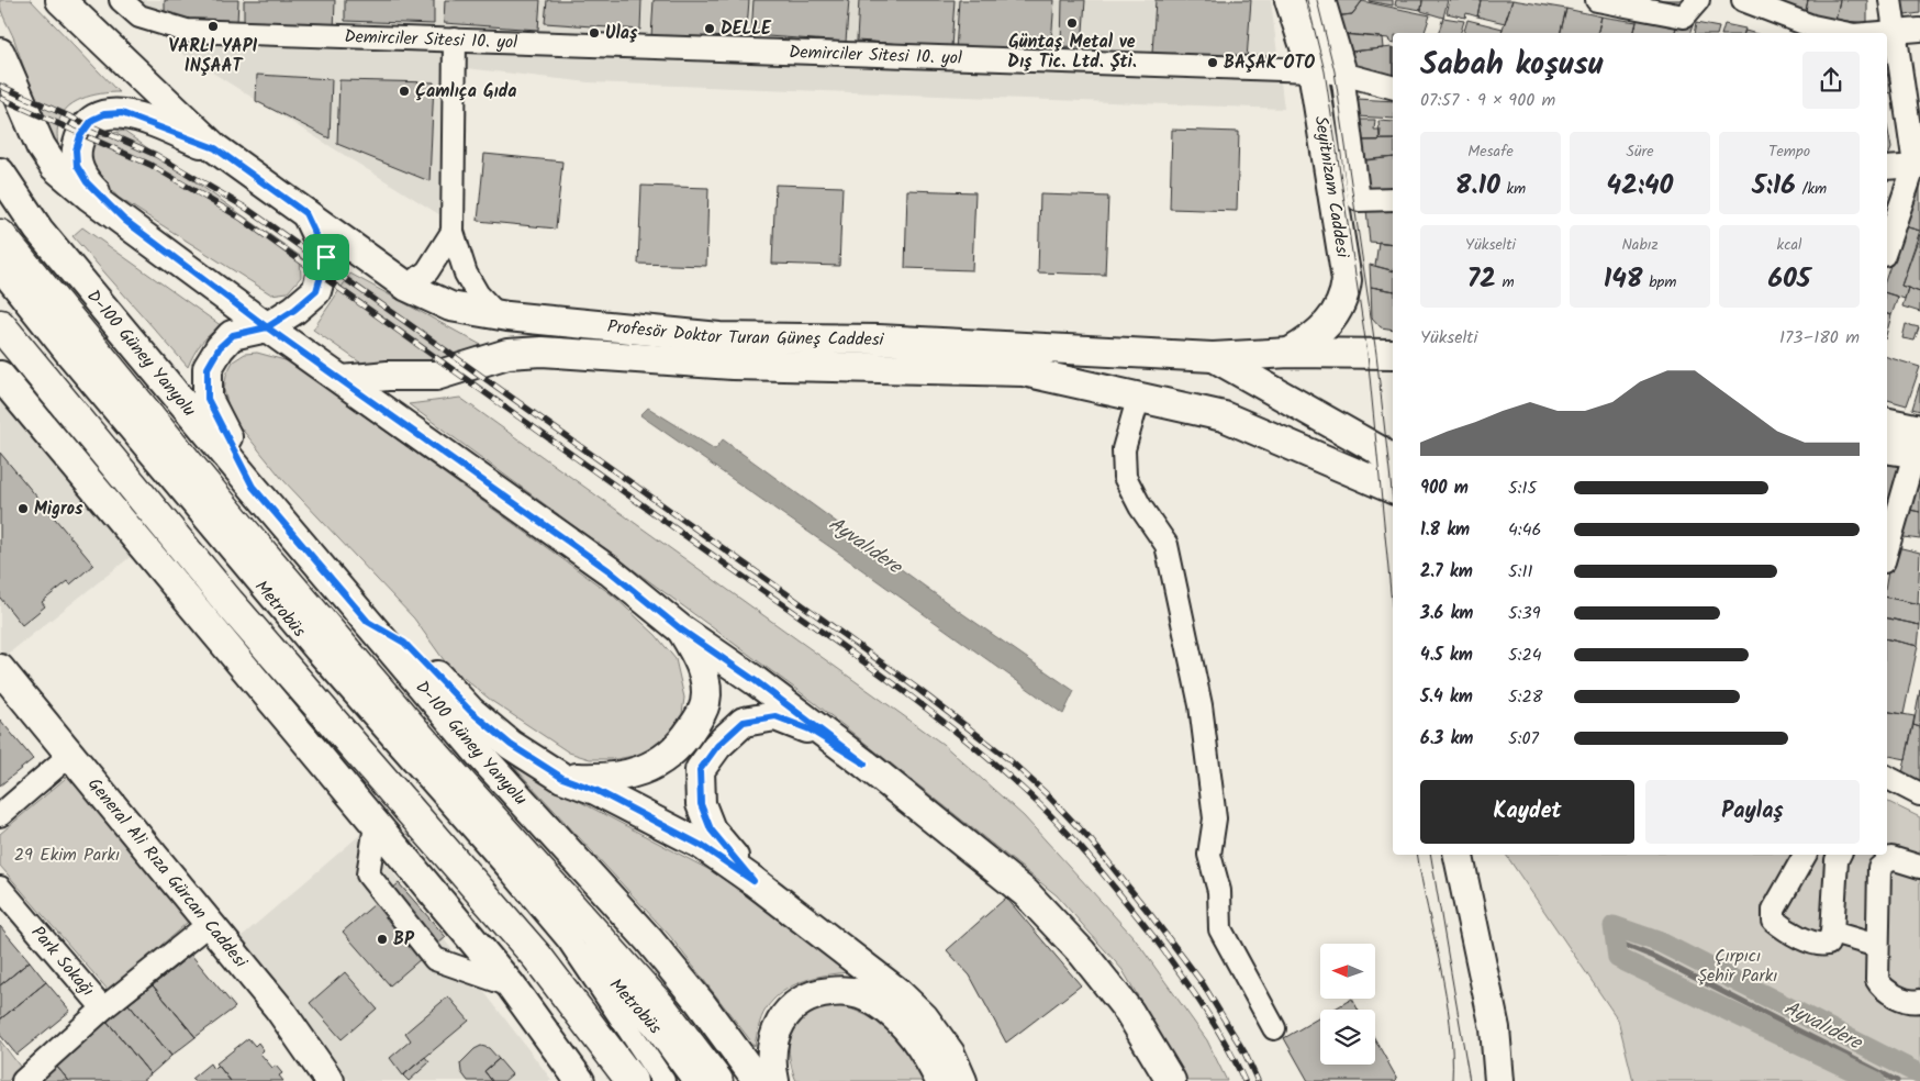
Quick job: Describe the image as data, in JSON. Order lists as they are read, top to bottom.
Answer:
{
  "streets": {
    "main road": [
      "Seyitnizam Caddesi",
      "Profesör Doktor Turan Güneş Caddesi",
      "D-100 Güney Yanyolu",
      "General Ali Rıza Gürcan Caddesi"
    ],
    "street": ["Demirciler Sitesi 10. yol", "Metrobüs", "Park Sokağı"]
  },
  "crossings": [
    ["Demirciler Sitesi 10. yol", "Seyitnizam Caddesi"],
    ["Seyitnizam Caddesi", "Profesör Doktor Turan Güneş Caddesi"],
    ["General Ali Rıza Gürcan Caddesi", "Park Sokağı"]
  ],
  "water": ["Ayvalıdere"],
  "parks": ["29 Ekim Parkı", "Çırpıcı Şehir Parkı"],
  "places": [
    "Güntaş Metal ve Dış Tic. Ltd. Şti.",
    "VARLI YAPI INŞAAT",
    "DELLE",
    "Ulaş",
    "BAŞAK OTO",
    "Çamlıça Gıda",
    "Migros",
    "BP"
  ],
  "north": "left",
  "page": {
    "heading": ["Sabah koşusu", "07:57 · 9 × 900 m"],
    "stats": [
      ["Mesafe", "8.10 km"],
      ["Süre", "42:40"],
      ["Tempo", "5:16 /km"],
      ["Yükselti", "72 m"],
      ["Nabız", "148 bpm"],
      ["kcal", "605"]
    ],
    "chart": ["Yükselti", "173–180 m"],
    "list": [
      {
        "name": "900 m",
        "note": "5:15"
      },
      {
        "name": "1.8 km",
        "note": "4:46"
      },
      {
        "name": "2.7 km",
        "note": "5:11"
      },
      {
        "name": "3.6 km",
        "note": "5:39"
      },
      {
        "name": "4.5 km",
        "note": "5:24"
      },
      {
        "name": "5.4 km",
        "note": "5:28"
      },
      {
        "name": "6.3 km",
        "note": "5:07"
      }
    ],
    "buttons": ["Kaydet", "Paylaş"]
  }
}
